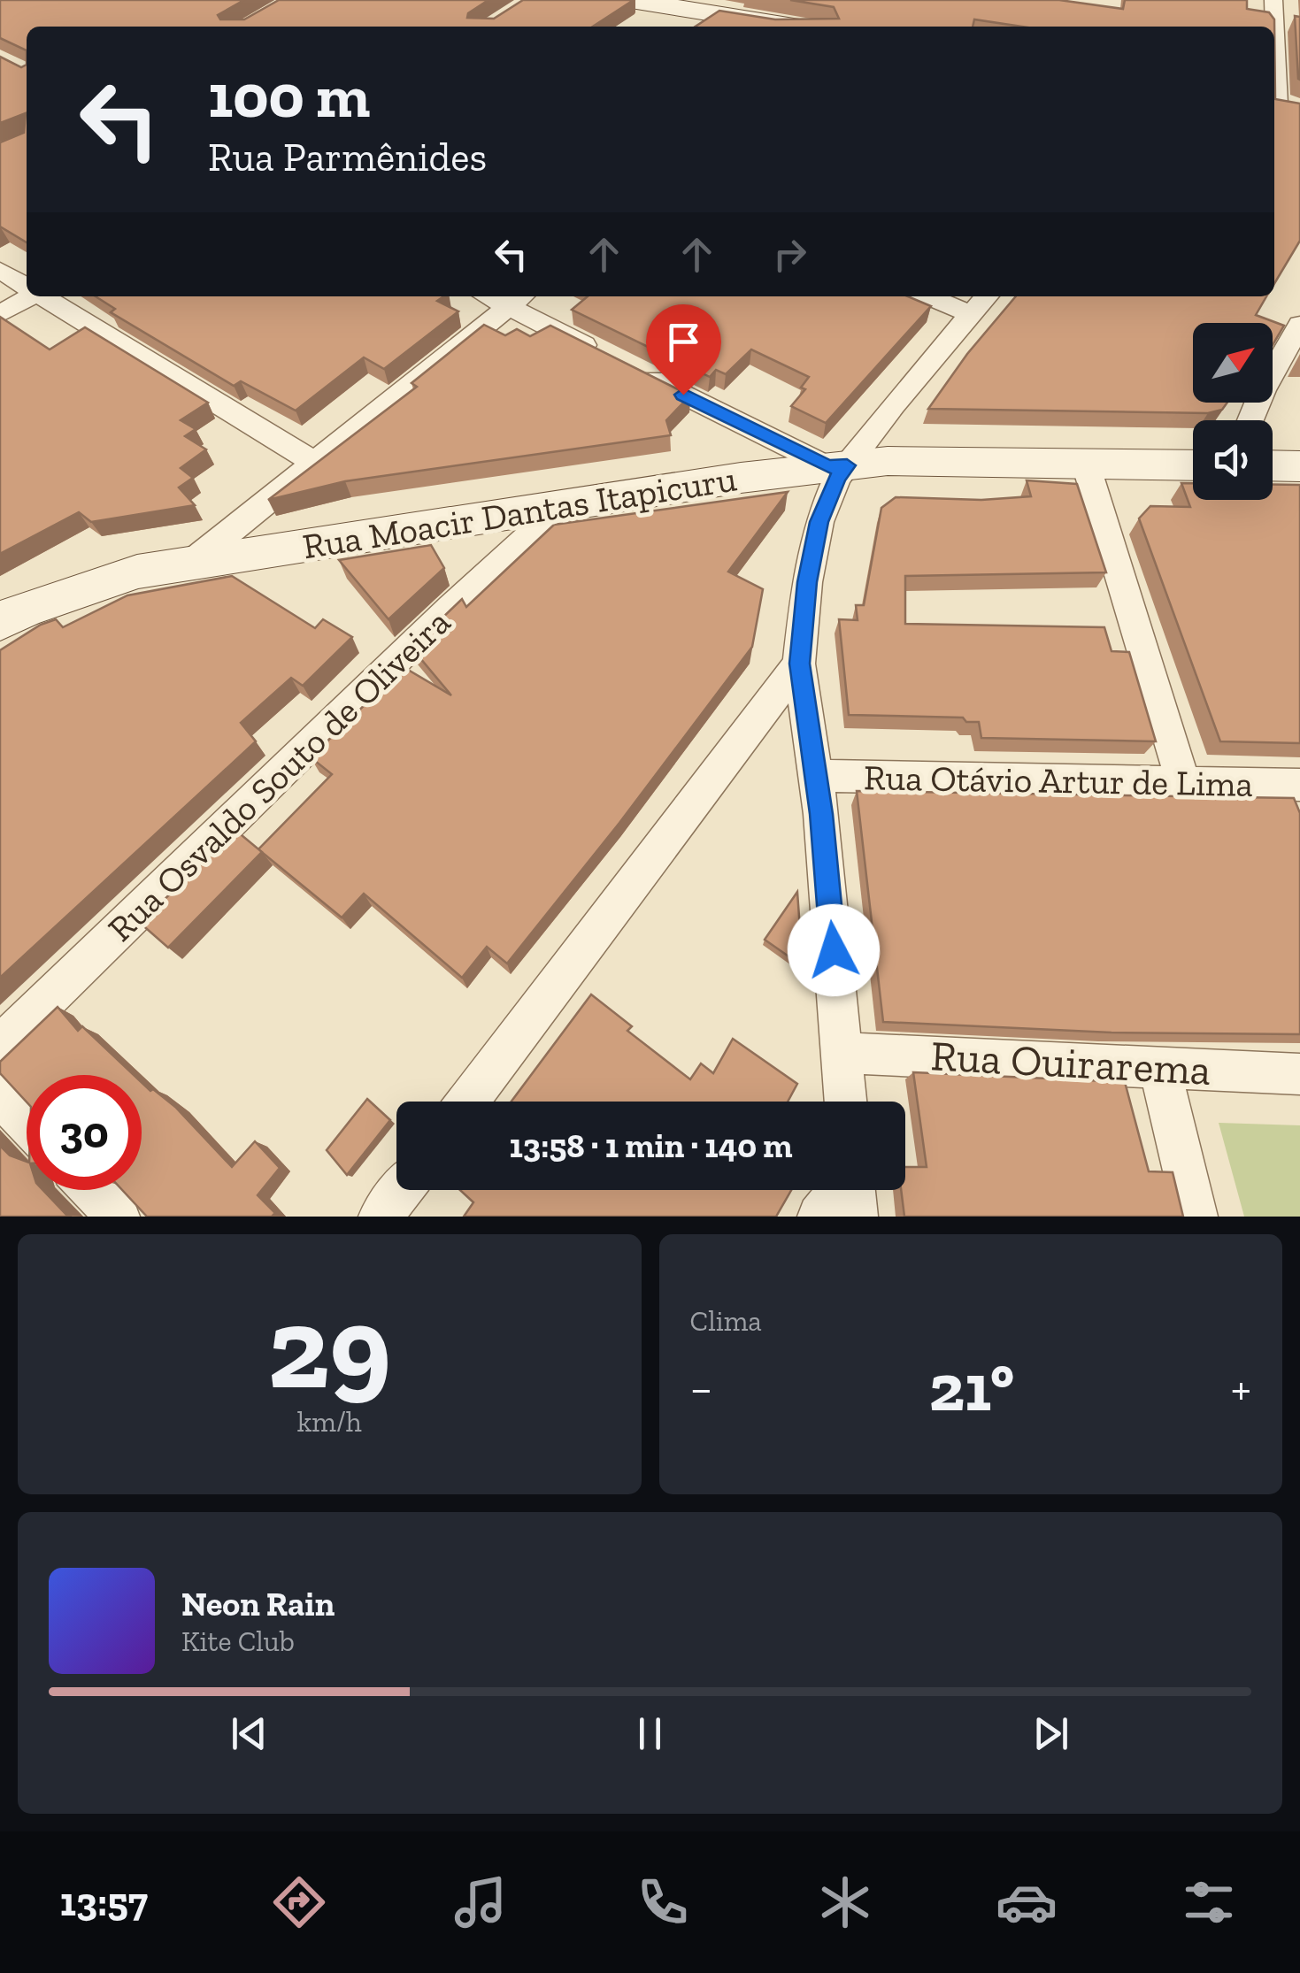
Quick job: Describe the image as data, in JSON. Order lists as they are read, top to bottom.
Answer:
{
  "streets": {
    "street": [
      "Rua Moacir Dantas Itapicuru",
      "Rua Osvaldo Souto de Oliveira",
      "Rua Otávio Artur de Lima",
      "Rua Ouirarema"
    ]
  },
  "crossings": [
    ["Rua Moacir Dantas Itapicuru", "Rua Osvaldo Souto de Oliveira"]
  ],
  "north": "top right",
  "page": {
    "turn": ["100 m", "Rua Parmênides"],
    "limit": "30",
    "trip": "13:58 · 1 min · 140 m",
    "tile": [
      ["29", "km/h"],
      "Clima"
    ],
    "heat": ["−", "21°", "+"],
    "song": ["Neon Rain", "Kite Club"],
    "tabs": "13:57"
  }
}
